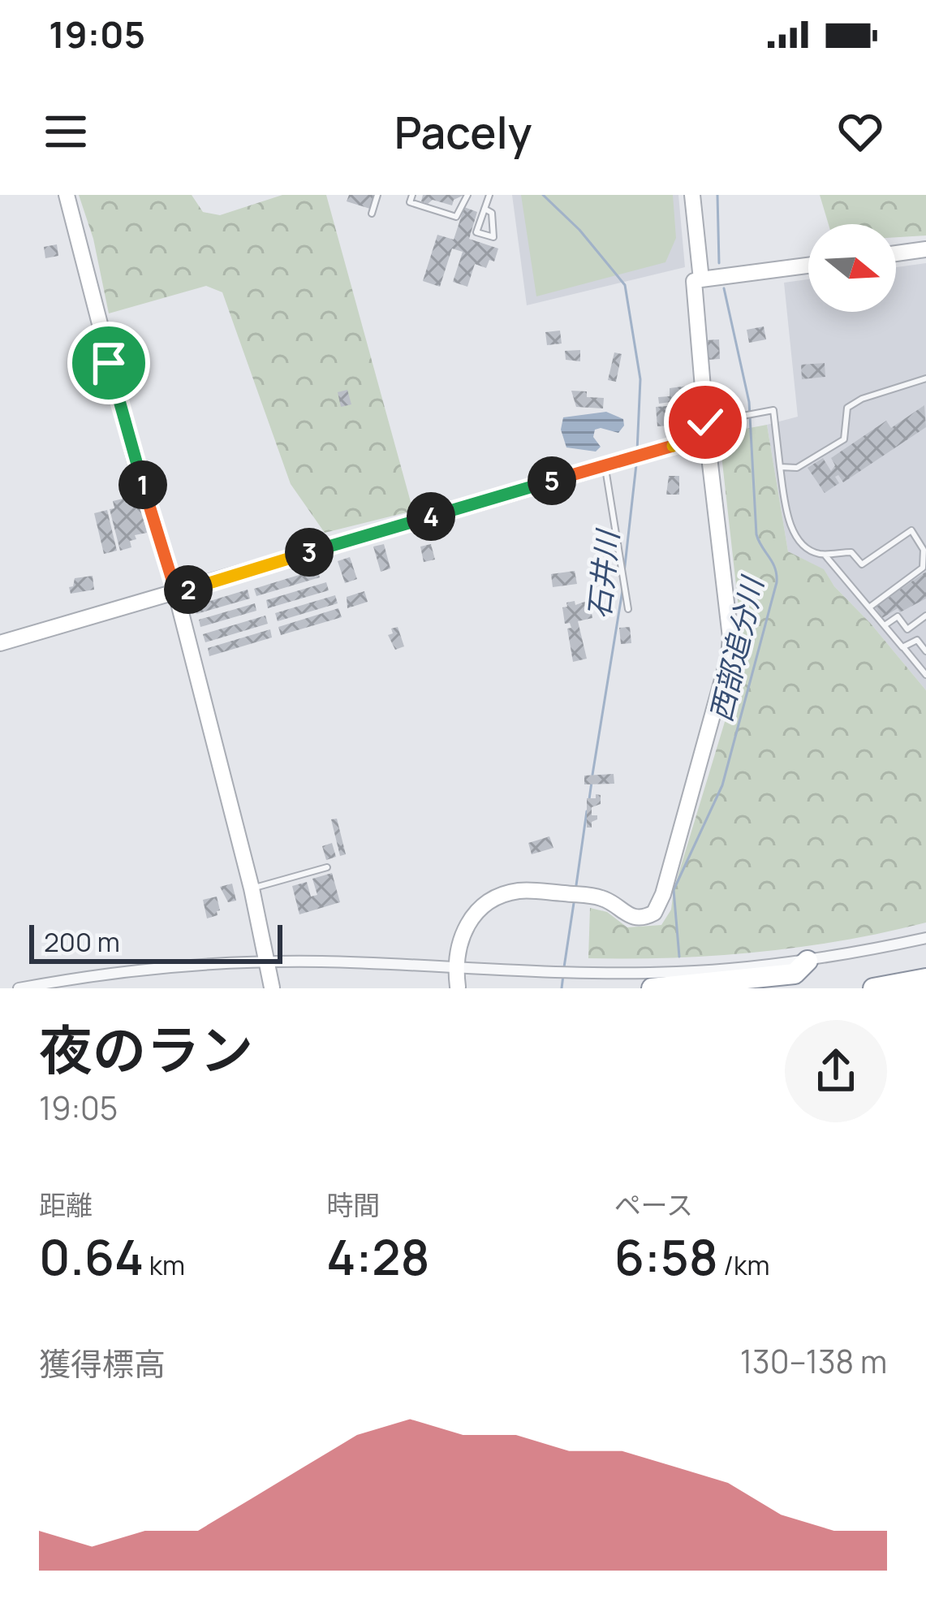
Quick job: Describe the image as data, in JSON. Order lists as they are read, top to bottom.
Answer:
{
  "water": ["石井川", "西部追分川"],
  "scale_bar": "200 m",
  "north": "right",
  "page": {
    "status": "19:05",
    "header": "Pacely",
    "pins": [
      "5",
      "1",
      "4",
      "3",
      "2"
    ],
    "scale": "200 m",
    "heading": ["夜のラン", "19:05"],
    "stats": [
      ["距離", "0.64 km"],
      ["時間", "4:28"],
      ["ペース", "6:58 /km"]
    ],
    "chart": ["獲得標高", "130–138 m"]
  }
}
